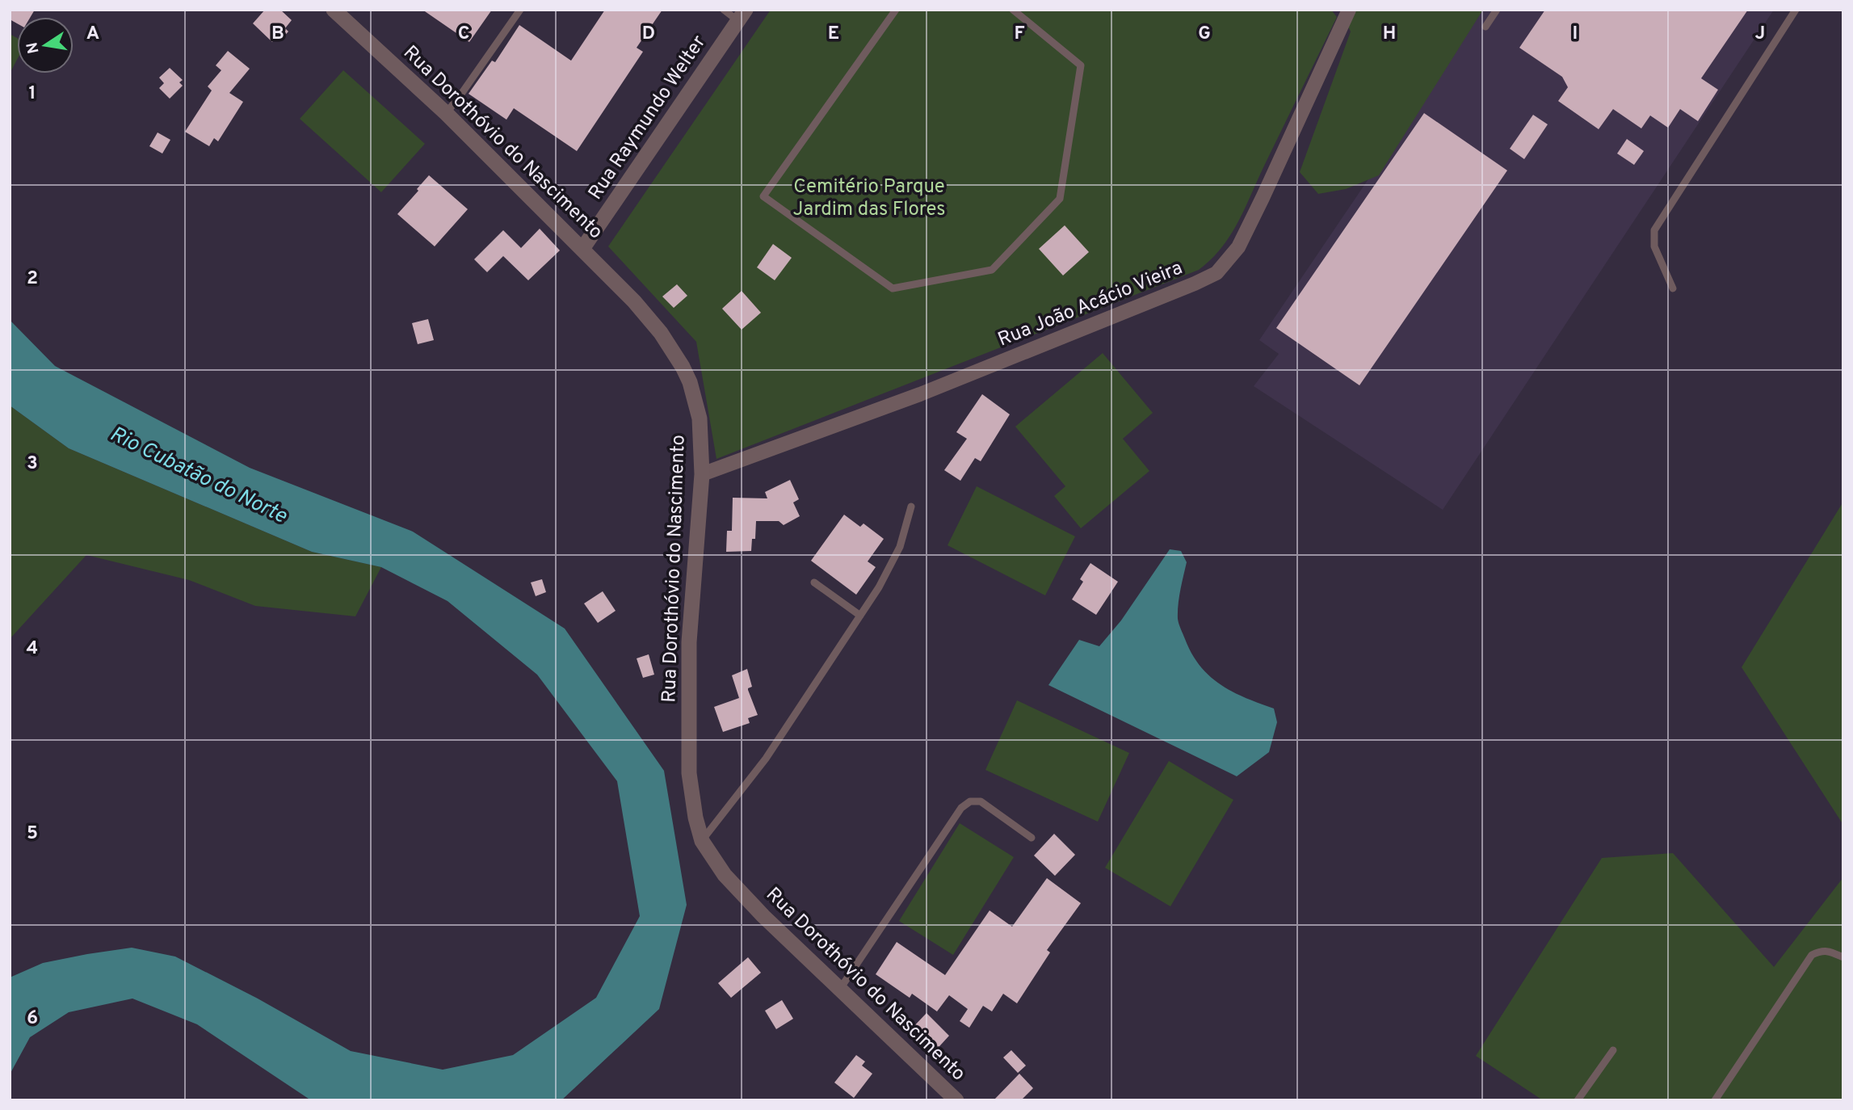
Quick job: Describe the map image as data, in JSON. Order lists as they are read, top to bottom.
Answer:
{
  "streets": {
    "street": ["Rua Raymundo Welter", "Rua Dorothóvio do Nascimento", "Rua João Acácio Vieira"]
  },
  "crossings": [
    ["Rua Raymundo Welter", "Rua Dorothóvio do Nascimento"],
    ["Rua Dorothóvio do Nascimento", "Rua João Acácio Vieira"]
  ],
  "water": ["Rio Cubatão do Norte"],
  "parks": ["Cemitério Parque Jardim das Flores"],
  "north": "left",
  "grid": {
    "columns": [
      "A",
      "B",
      "C",
      "D",
      "E",
      "F",
      "G",
      "H",
      "I",
      "J"
    ],
    "rows": [
      "1",
      "2",
      "3",
      "4",
      "5",
      "6"
    ]
  }
}
